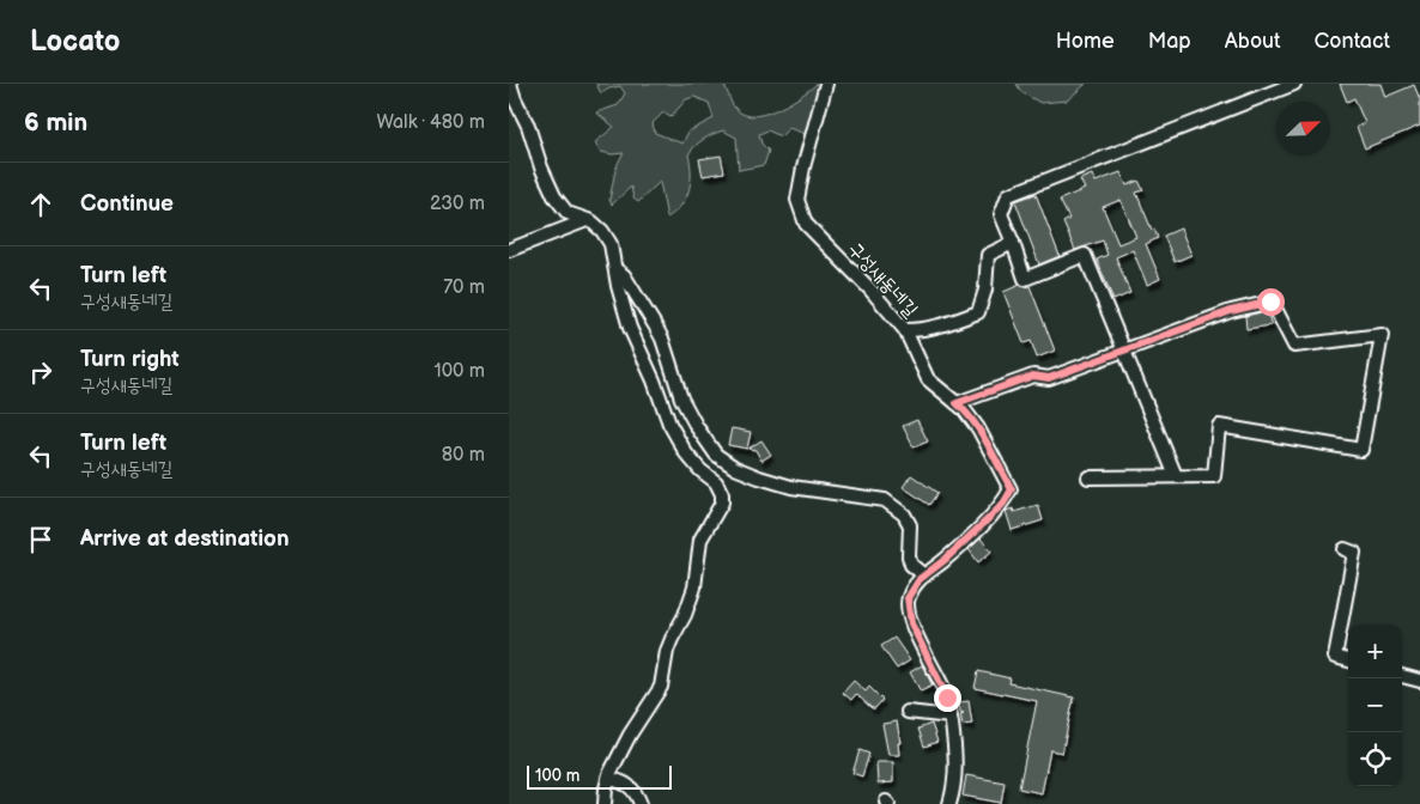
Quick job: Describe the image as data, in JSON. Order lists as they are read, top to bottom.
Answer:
{
  "streets": {
    "street": ["구성새동네길"]
  },
  "scale_bar": "100 m",
  "north": "top right",
  "page": {
    "header": "Locato",
    "nav": [
      "Home",
      "Map",
      "About",
      "Contact"
    ],
    "heading": ["6 min", "Walk · 480 m"],
    "list": [
      ["Continue", "230 m"],
      ["Turn left", "구성새동네길", "70 m"],
      ["Turn right", "구성새동네길", "100 m"],
      ["Turn left", "구성새동네길", "80 m"],
      "Arrive at destination"
    ],
    "map_buttons": ["+", "−"],
    "scale": "100 m"
  }
}
